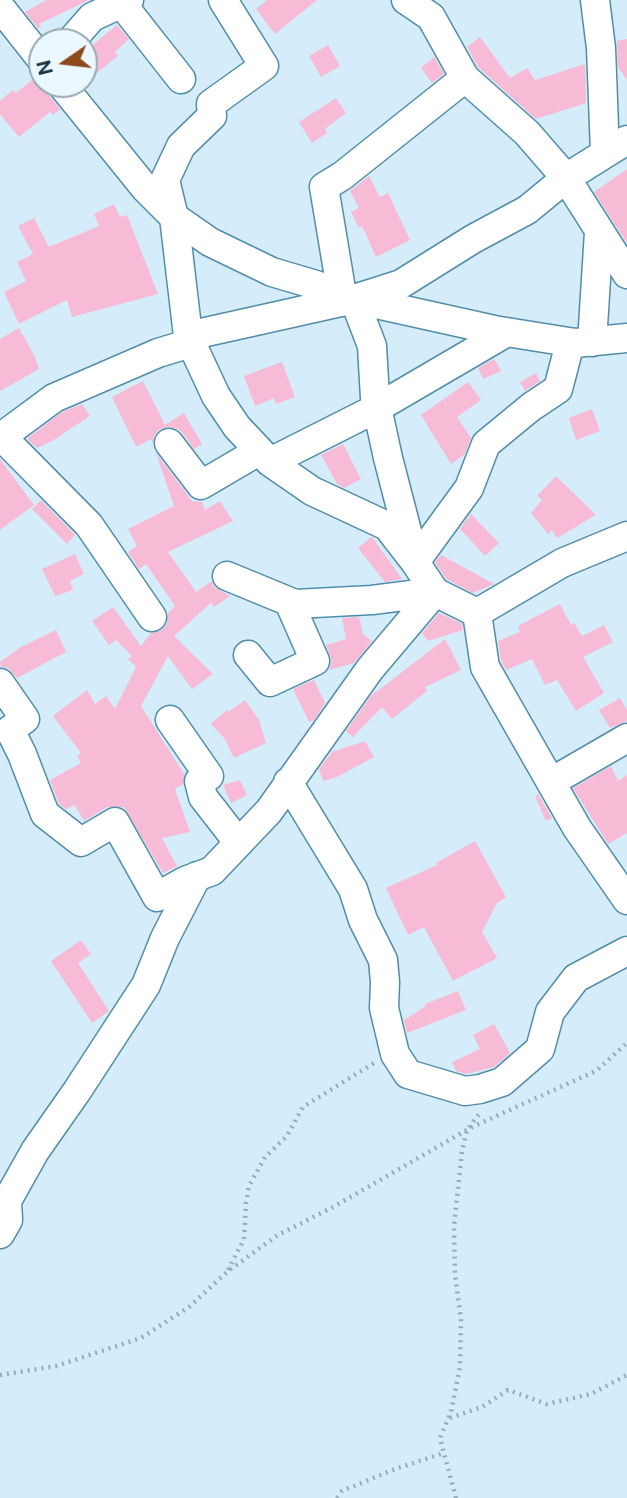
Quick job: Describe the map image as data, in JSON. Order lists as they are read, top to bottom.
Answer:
{
  "north": "left"
}
